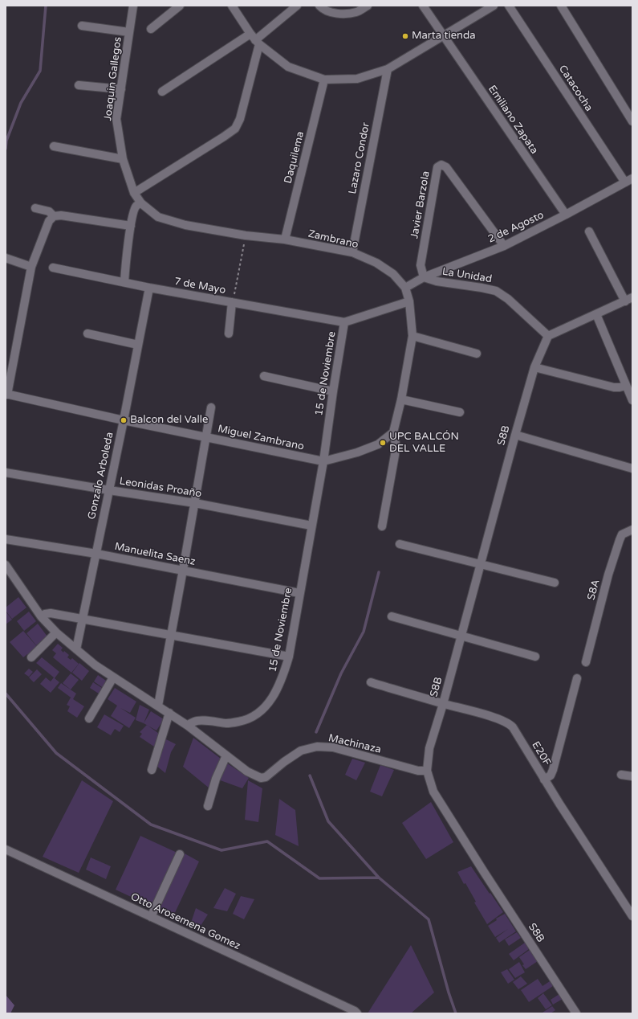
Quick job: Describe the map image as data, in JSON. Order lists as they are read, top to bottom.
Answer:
{
  "streets": {
    "street": [
      "Joaquin Gallegos",
      "Catacocha",
      "Emiliano Zapata",
      "Daquilema",
      "Lazaro Condor",
      "Javier Barzola",
      "2 de Agosto",
      "Zambrano",
      "La Unidad",
      "7 de Mayo",
      "15 de Noviembre",
      "S8B",
      "Miguel Zambrano",
      "Gonzalo Arboleda",
      "Leonidas Proaño",
      "Manuelita Saenz",
      "S8A",
      "Machinaza",
      "E20F",
      "Otto Arosemena Gomez"
    ]
  },
  "crossings": [
    ["Joaquin Gallegos", "Zambrano"],
    ["Catacocha", "2 de Agosto"],
    ["Emiliano Zapata", "2 de Agosto"],
    ["Daquilema", "Zambrano"],
    ["Lazaro Condor", "Zambrano"],
    ["Javier Barzola", "2 de Agosto"],
    ["Javier Barzola", "La Unidad"],
    ["2 de Agosto", "Zambrano"],
    ["2 de Agosto", "La Unidad"],
    ["Zambrano", "Miguel Zambrano"],
    ["La Unidad", "S8B"],
    ["7 de Mayo", "15 de Noviembre"],
    ["7 de Mayo", "Gonzalo Arboleda"],
    ["15 de Noviembre", "Miguel Zambrano"],
    ["15 de Noviembre", "Leonidas Proaño"],
    ["15 de Noviembre", "Manuelita Saenz"],
    ["15 de Noviembre", "Machinaza"],
    ["S8B", "Machinaza"],
    ["S8B", "E20F"],
    ["Miguel Zambrano", "Gonzalo Arboleda"],
    ["Gonzalo Arboleda", "Leonidas Proaño"],
    ["Gonzalo Arboleda", "Manuelita Saenz"]
  ],
  "places": ["Marta tienda", "Balcon del Valle", "UPC BALCÓN DEL VALLE"]
}
